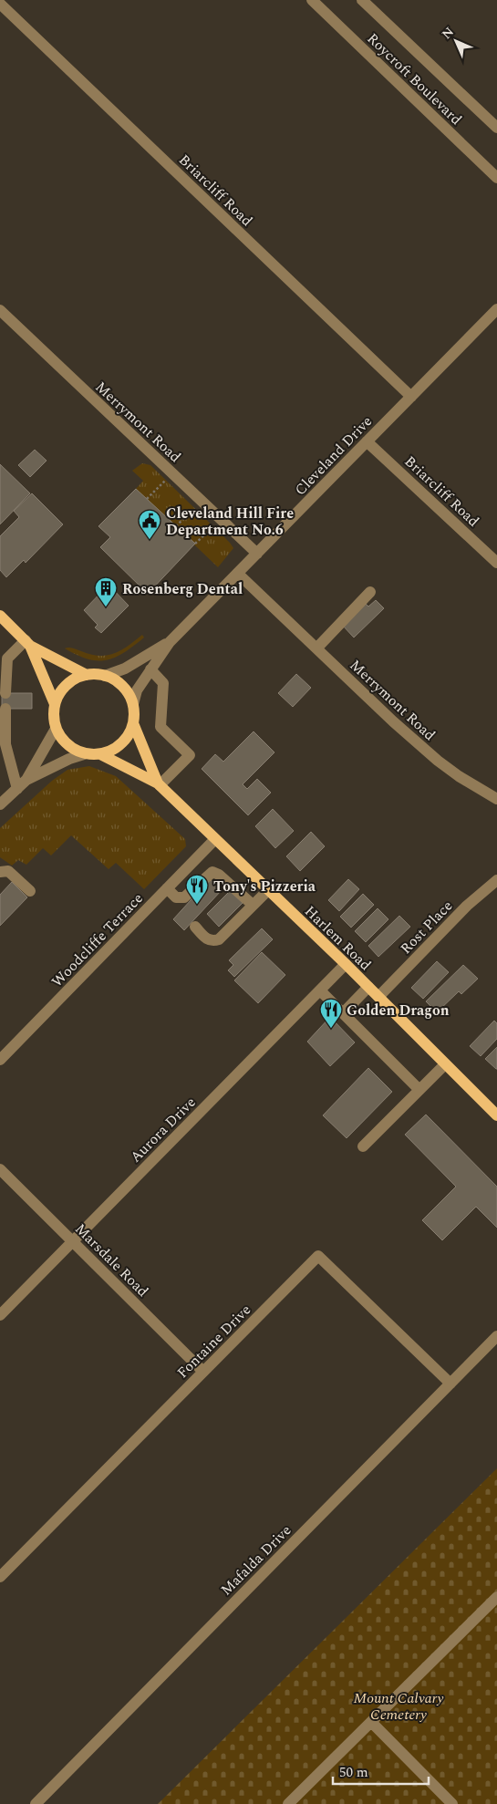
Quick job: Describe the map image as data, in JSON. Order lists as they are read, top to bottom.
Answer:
{
  "streets": {
    "main road": ["Harlem Road"],
    "street": [
      "Roycroft Boulevard",
      "Briarcliff Road",
      "Merrymont Road",
      "Cleveland Drive",
      "Rost Place",
      "Woodcliffe Terrace",
      "Aurora Drive",
      "Marsdale Road",
      "Fontaine Drive",
      "Mafalda Drive"
    ]
  },
  "crossings": [
    ["Briarcliff Road", "Cleveland Drive"],
    ["Merrymont Road", "Cleveland Drive"],
    ["Cleveland Drive", "Harlem Road"],
    ["Rost Place", "Harlem Road"],
    ["Harlem Road", "Woodcliffe Terrace"],
    ["Harlem Road", "Aurora Drive"],
    ["Aurora Drive", "Marsdale Road"],
    ["Marsdale Road", "Fontaine Drive"],
    ["Fontaine Drive", "Mafalda Drive"]
  ],
  "parks": ["Mount Calvary Cemetery"],
  "places": {
    "public building": ["Cleveland Hill Fire Department No.6"],
    "building": ["Rosenberg Dental"],
    "restaurant": ["Tony's Pizzeria", "Golden Dragon"]
  },
  "scale_bar": "50 m",
  "north": "top left"
}
